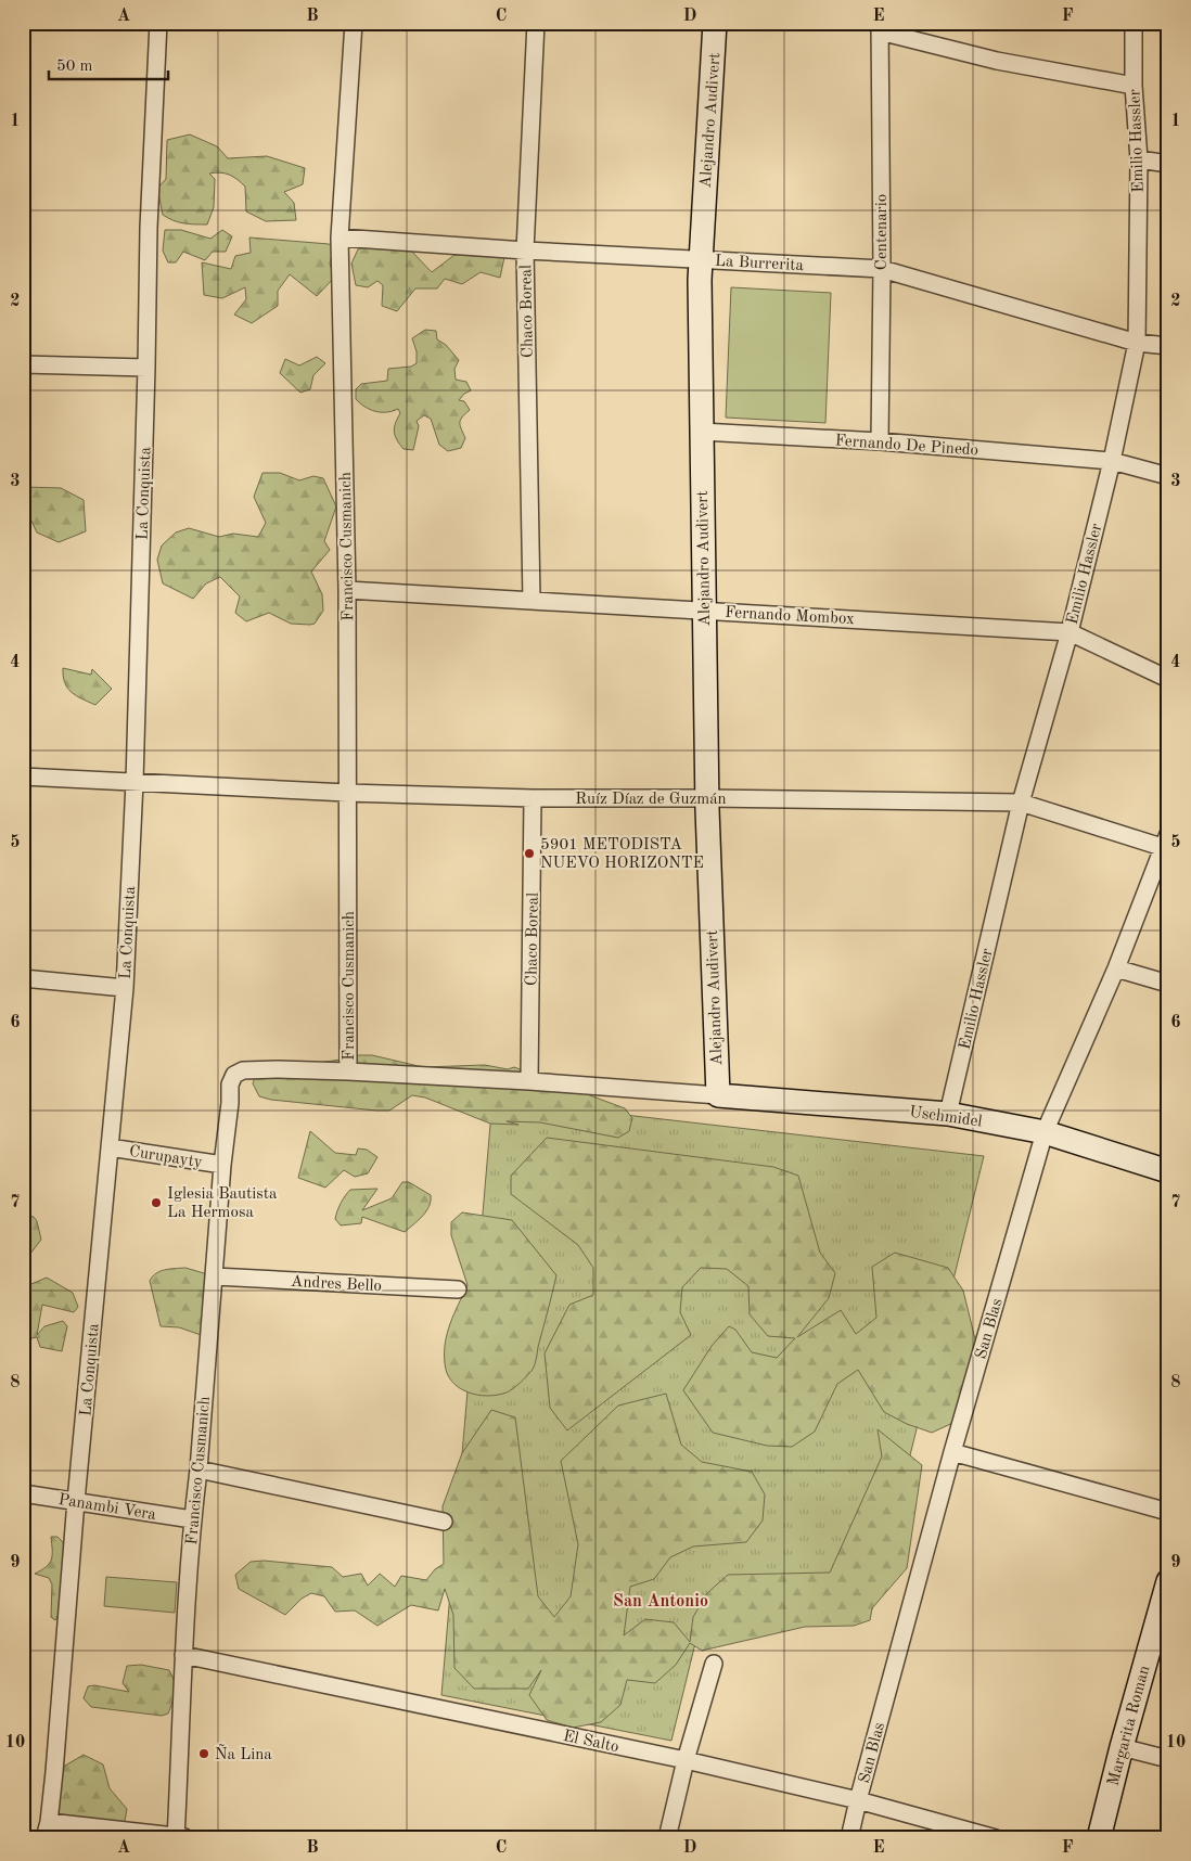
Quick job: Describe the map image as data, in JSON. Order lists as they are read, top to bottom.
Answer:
{
  "streets": {
    "street": [
      "Alejandro Audivert",
      "Emilio Hassler",
      "Centenario",
      "La Burrerita",
      "Chaco Boreal",
      "Fernando De Pinedo",
      "La Conquista",
      "Francisco Cusmanich",
      "Fernando Mombox",
      "Ruíz Díaz de Guzmán",
      "Uschmidel",
      "Curupayty",
      "Andres Bello",
      "San Blas",
      "Panambi Vera",
      "Margarita Roman",
      "El Salto"
    ]
  },
  "crossings": [
    ["Alejandro Audivert", "La Burrerita"],
    ["Alejandro Audivert", "Fernando De Pinedo"],
    ["Alejandro Audivert", "Francisco Cusmanich"],
    ["Alejandro Audivert", "Fernando Mombox"],
    ["Alejandro Audivert", "Ruíz Díaz de Guzmán"],
    ["Alejandro Audivert", "Uschmidel"],
    ["Emilio Hassler", "La Burrerita"],
    ["Emilio Hassler", "Fernando De Pinedo"],
    ["Emilio Hassler", "Fernando Mombox"],
    ["Emilio Hassler", "Ruíz Díaz de Guzmán"],
    ["Emilio Hassler", "Uschmidel"],
    ["Centenario", "La Burrerita"],
    ["Centenario", "Fernando De Pinedo"],
    ["La Burrerita", "Chaco Boreal"],
    ["La Burrerita", "Francisco Cusmanich"],
    ["Chaco Boreal", "Francisco Cusmanich"],
    ["Chaco Boreal", "Fernando Mombox"],
    ["Chaco Boreal", "Ruíz Díaz de Guzmán"],
    ["La Conquista", "Ruíz Díaz de Guzmán"],
    ["La Conquista", "Curupayty"],
    ["La Conquista", "Panambi Vera"],
    ["Francisco Cusmanich", "Fernando Mombox"],
    ["Francisco Cusmanich", "Ruíz Díaz de Guzmán"],
    ["Francisco Cusmanich", "Uschmidel"],
    ["Francisco Cusmanich", "Curupayty"],
    ["Francisco Cusmanich", "Andres Bello"],
    ["Francisco Cusmanich", "Panambi Vera"],
    ["Francisco Cusmanich", "El Salto"],
    ["Ruíz Díaz de Guzmán", "San Blas"],
    ["Uschmidel", "San Blas"],
    ["San Blas", "El Salto"]
  ],
  "districts": ["San Antonio"],
  "places": ["5901 METODISTA NUEVO HORIZONTE", "Iglesia Bautista La Hermosa", "Ña Lina"],
  "scale_bar": "50 m",
  "grid": {
    "columns": [
      "A",
      "B",
      "C",
      "D",
      "E",
      "F"
    ],
    "rows": [
      "1",
      "2",
      "3",
      "4",
      "5",
      "6",
      "7",
      "8",
      "9",
      "10"
    ]
  }
}
